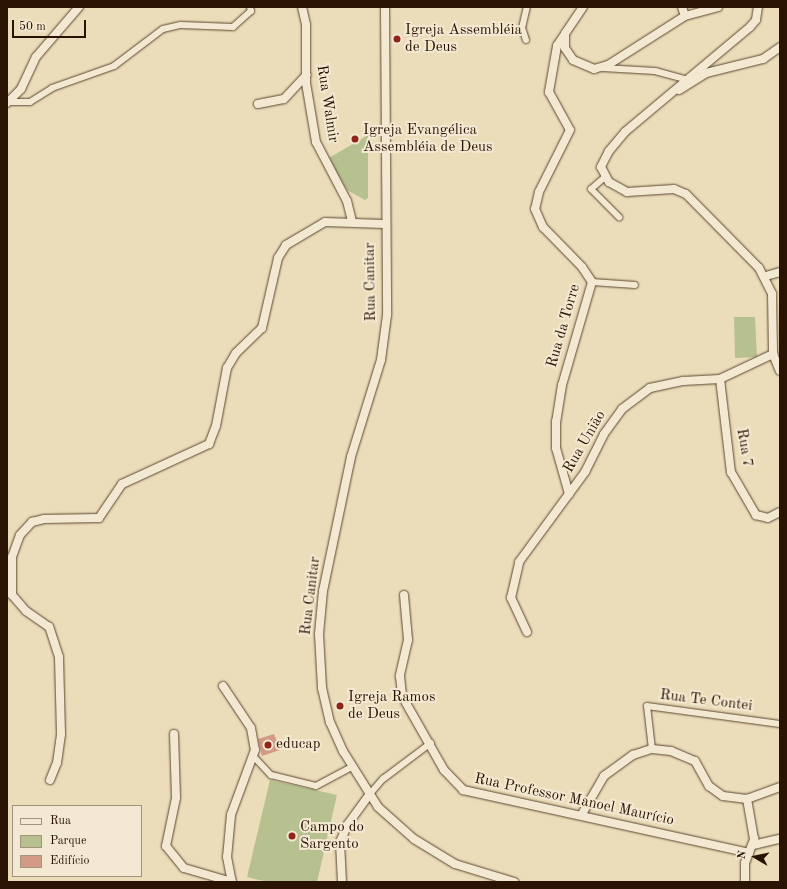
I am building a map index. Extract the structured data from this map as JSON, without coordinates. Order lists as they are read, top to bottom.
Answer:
{
  "streets": {
    "street": [
      "Rua Walmir",
      "Rua Canitar",
      "Rua da Torre",
      "Rua União",
      "Rua 7",
      "Rua Te Contei",
      "Rua Professor Manoel Maurício"
    ]
  },
  "crossings": [
    ["Rua da Torre", "Rua União"],
    ["Rua União", "Rua 7"]
  ],
  "places": [
    "Igreja Assembléia de Deus",
    "Igreja Evangélica Assembléia de Deus",
    "Igreja Ramos de Deus",
    "educap",
    "Campo do Sargento"
  ],
  "legend": ["Rua", "Parque", "Edifício"],
  "scale_bar": "50 m",
  "north": "left"
}
